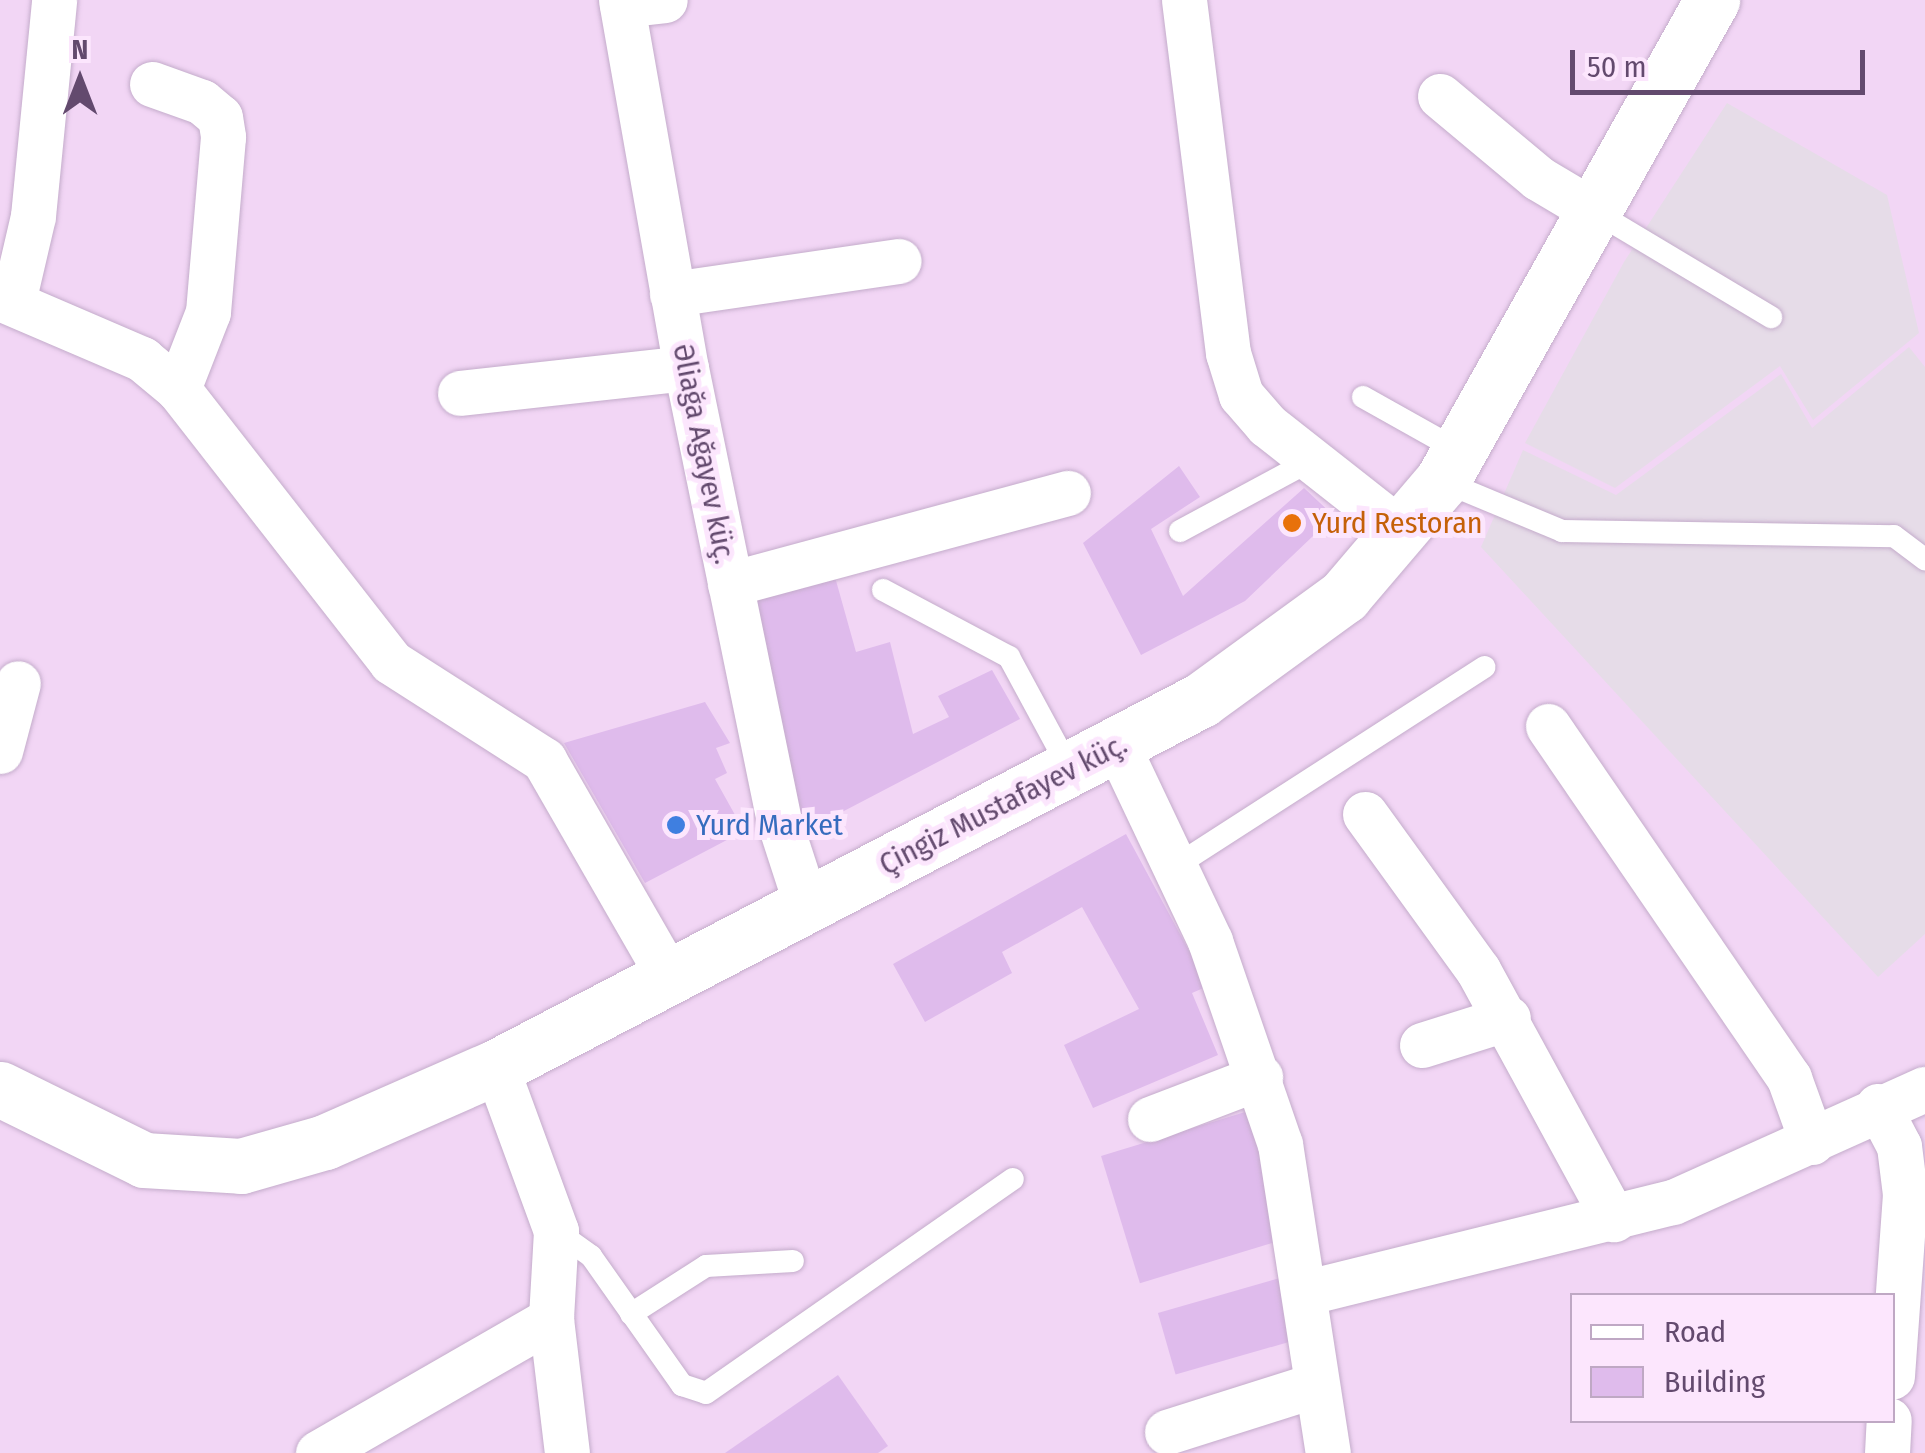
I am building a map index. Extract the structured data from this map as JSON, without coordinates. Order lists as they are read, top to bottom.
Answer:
{
  "streets": {
    "street": ["Əliağa Ağayev küç.", "Çingiz Mustafayev küç."]
  },
  "crossings": [
    ["Əliağa Ağayev küç.", "Çingiz Mustafayev küç."]
  ],
  "places": ["Yurd Restoran", "Yurd Market"],
  "legend": ["Road", "Building"],
  "scale_bar": "50 m",
  "north": "top"
}
